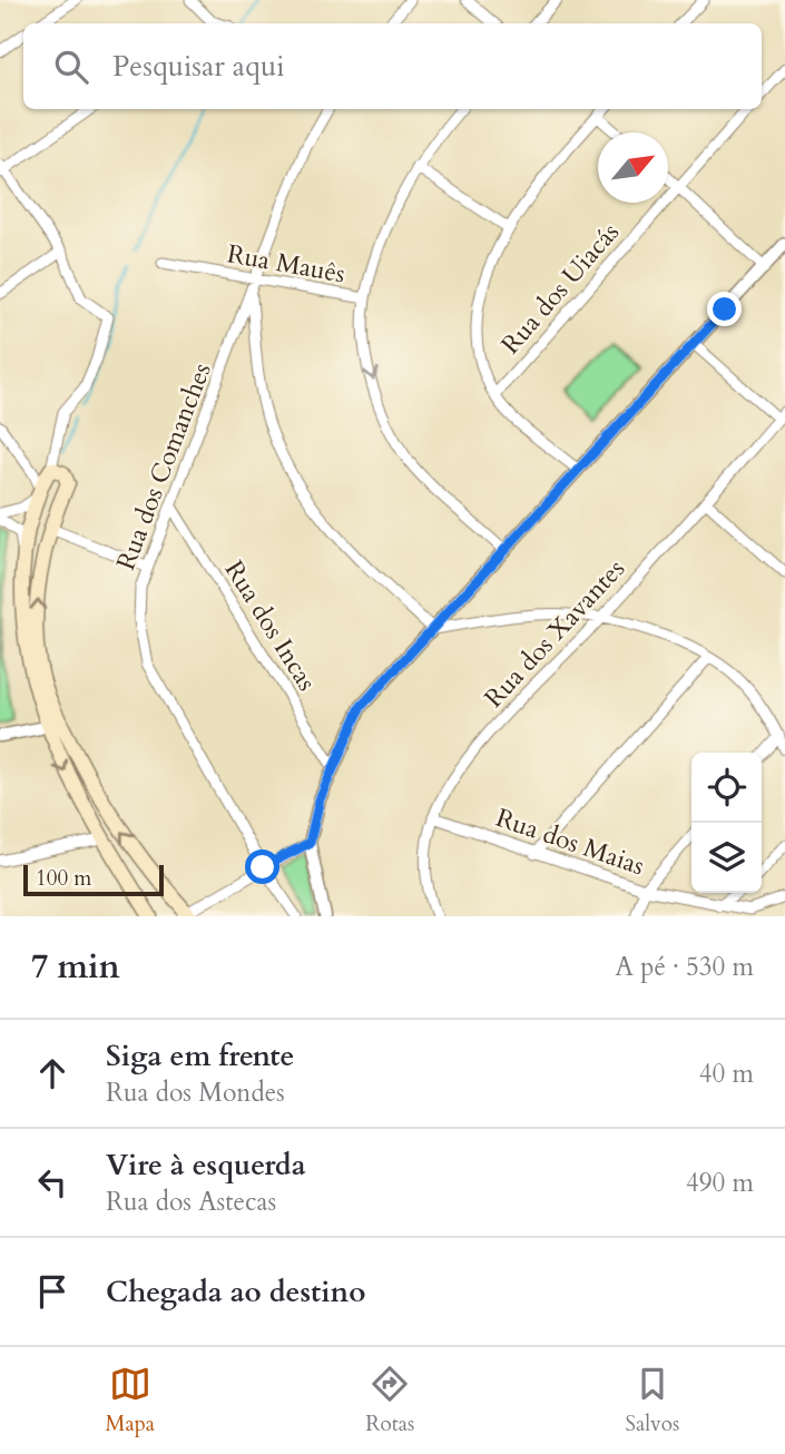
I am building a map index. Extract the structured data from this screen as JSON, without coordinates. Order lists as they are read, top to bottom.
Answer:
{
  "streets": {
    "street": [
      "Rua Mauês",
      "Rua dos Uiacás",
      "Rua dos Comanches",
      "Rua dos Incas",
      "Rua dos Xavantes",
      "Rua dos Maias"
    ]
  },
  "crossings": [
    ["Rua Mauês", "Rua dos Comanches"],
    ["Rua dos Comanches", "Rua dos Incas"],
    ["Rua dos Xavantes", "Rua dos Maias"]
  ],
  "scale_bar": "100 m",
  "north": "top right",
  "page": {
    "search": "Pesquisar aqui",
    "scale": "100 m",
    "heading": ["7 min", "A pé · 530 m"],
    "list": [
      ["Siga em frente", "Rua dos Mondes", "40 m"],
      ["Vire à esquerda", "Rua dos Astecas", "490 m"],
      "Chegada ao destino"
    ],
    "nav": ["Mapa", "Rotas", "Salvos"]
  }
}
